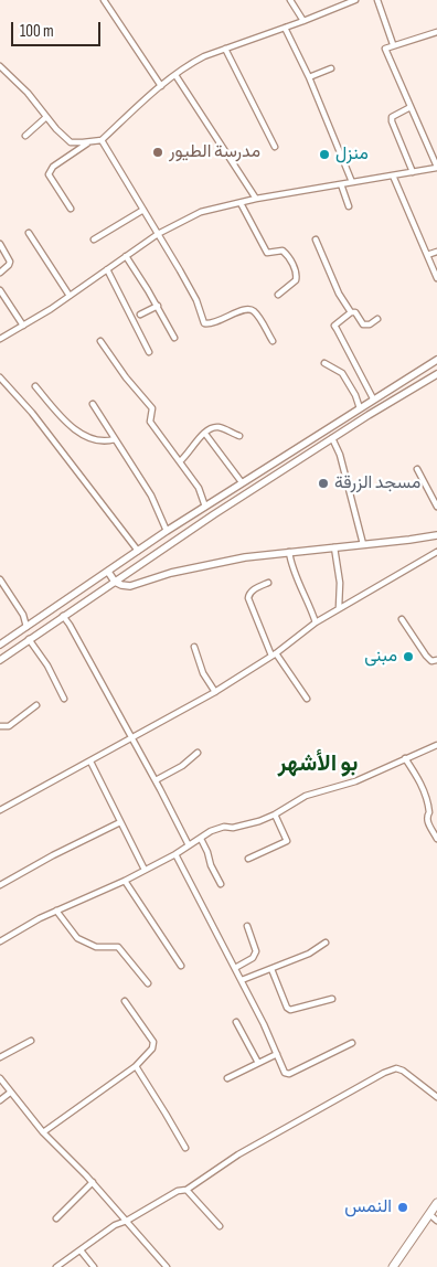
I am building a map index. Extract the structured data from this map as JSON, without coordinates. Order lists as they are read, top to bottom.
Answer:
{
  "districts": ["بو الأشهر"],
  "places": [
    "مدرسة الطيور",
    "منزل",
    "مسجد الزرقة",
    "مبنى",
    "النمس"
  ],
  "scale_bar": "100 m"
}
